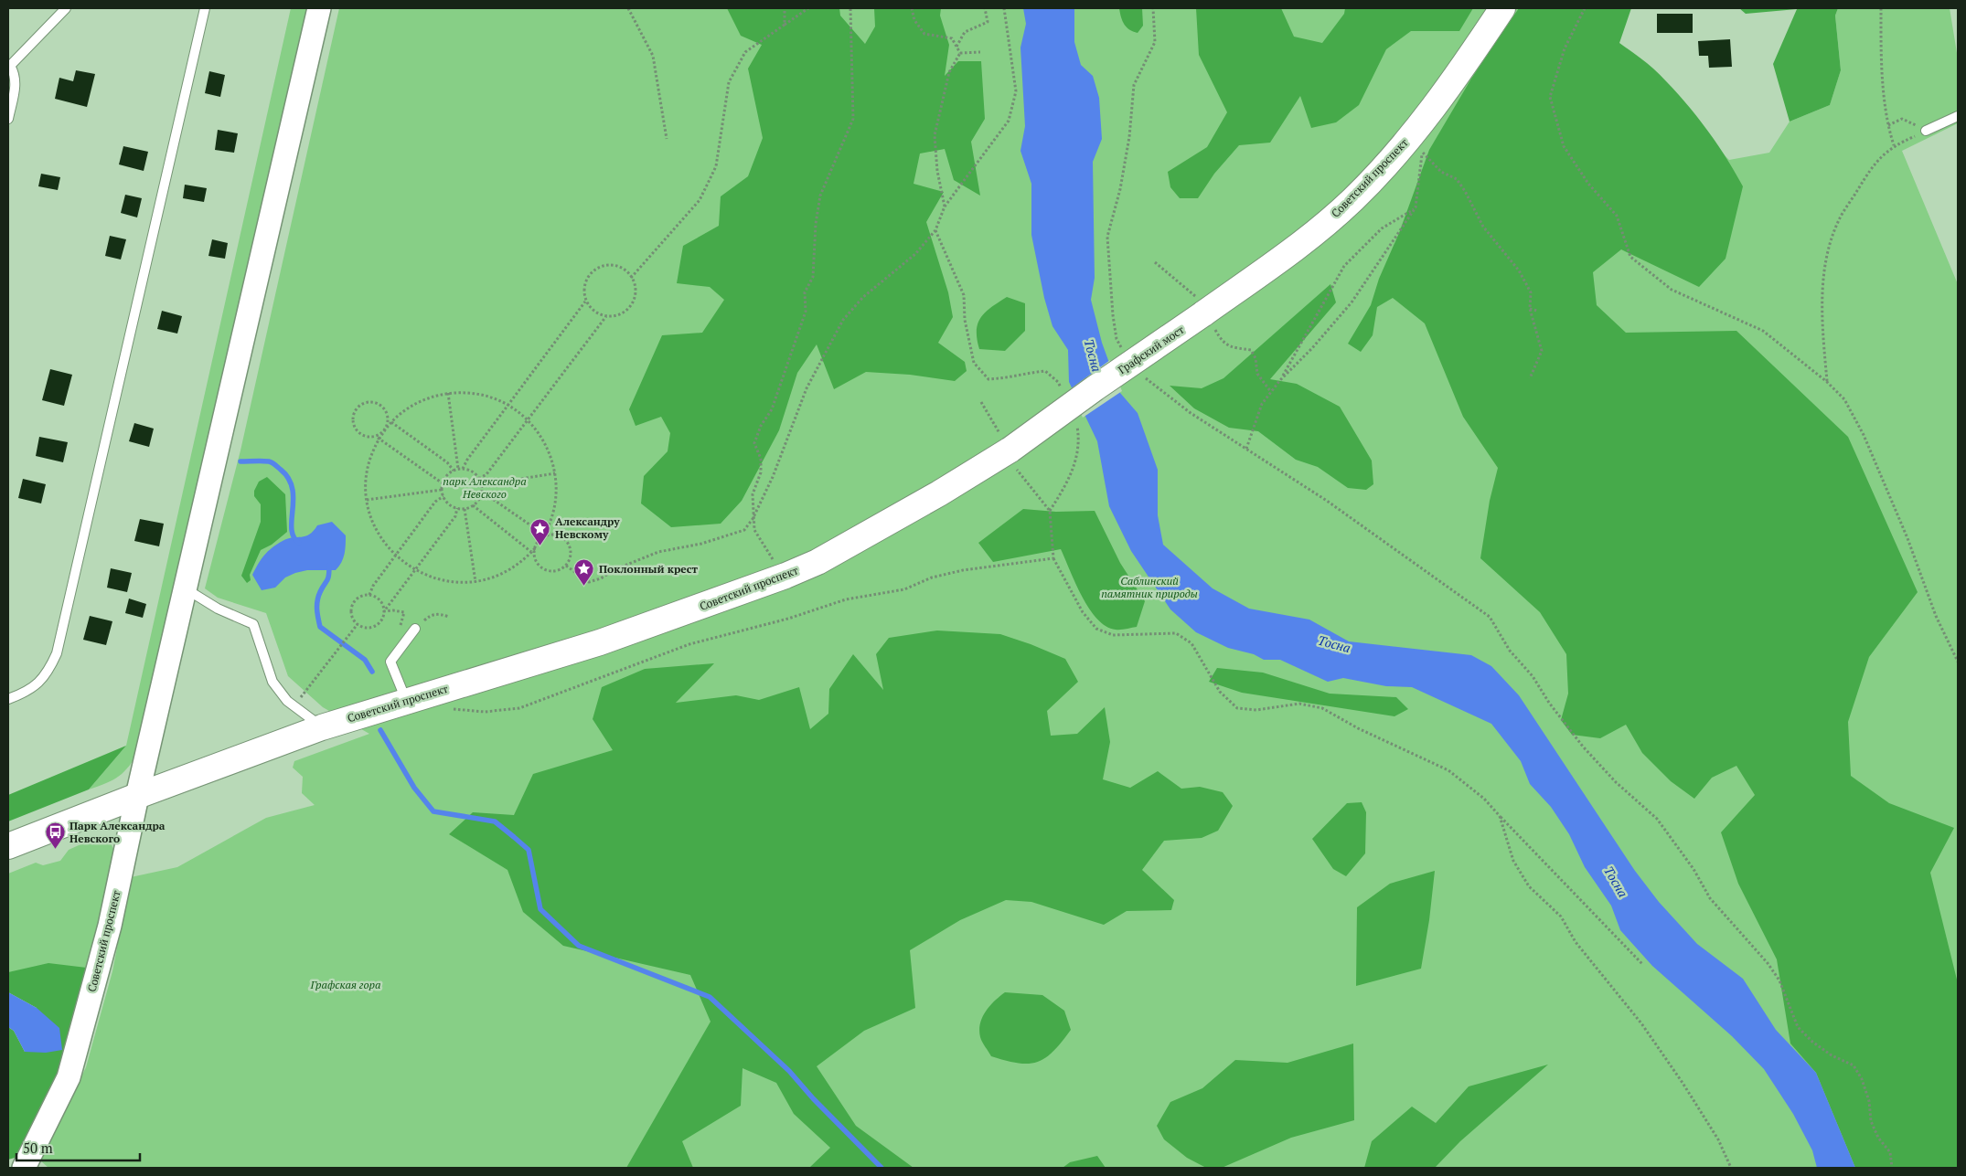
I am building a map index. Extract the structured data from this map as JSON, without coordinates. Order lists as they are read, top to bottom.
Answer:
{
  "streets": {
    "main road": ["Советский проспект", "Графский мост"]
  },
  "crossings": [
    ["Советский проспект", "Графский мост"]
  ],
  "water": ["Тосна"],
  "parks": ["парк Александра Невского", "Саблинский памятник природы", "Графская гора"],
  "places": {
    "place": ["Александру Невскому", "Поклонный крест"],
    "bus stop": ["Парк Александра Невского"]
  },
  "scale_bar": "50 m"
}
